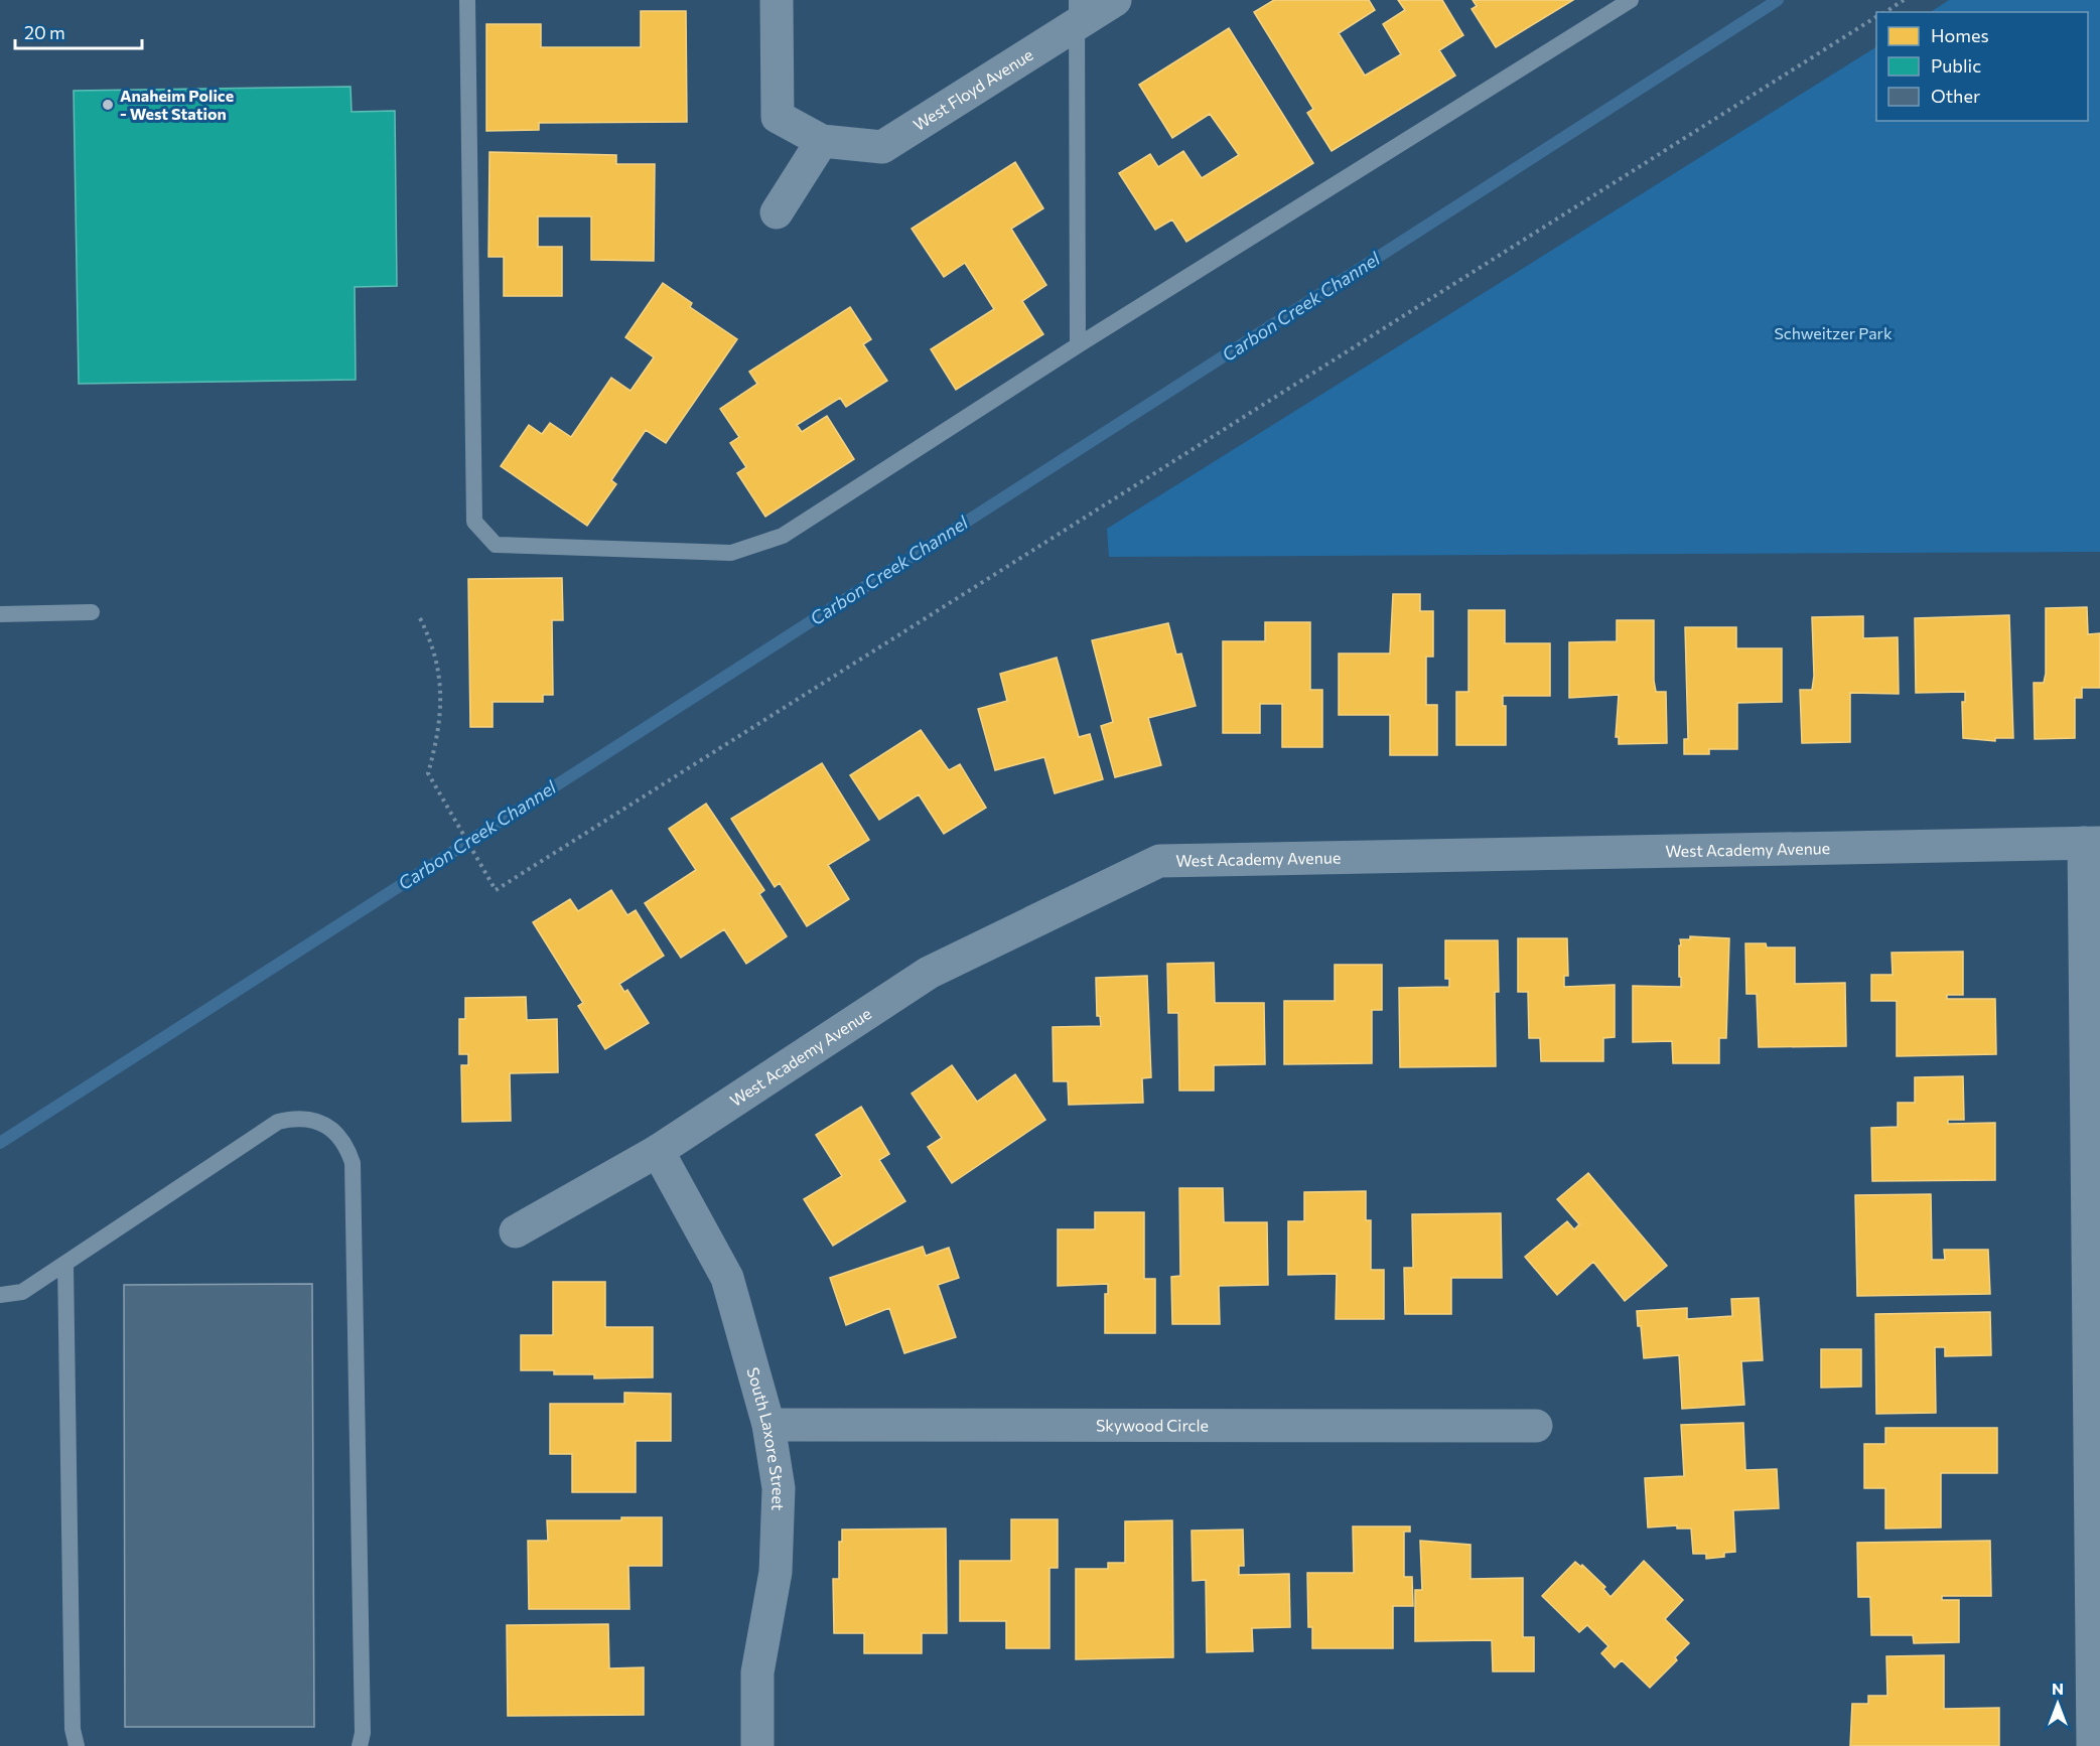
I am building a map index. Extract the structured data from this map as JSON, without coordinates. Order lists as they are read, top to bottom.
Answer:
{
  "streets": {
    "street": [
      "West Floyd Avenue",
      "West Academy Avenue",
      "Skywood Circle",
      "South Laxore Street"
    ]
  },
  "crossings": [
    ["West Academy Avenue", "South Laxore Street"],
    ["Skywood Circle", "South Laxore Street"]
  ],
  "water": ["Carbon Creek Channel"],
  "parks": ["Schweitzer Park"],
  "places": ["Anaheim Police - West Station"],
  "legend": ["Homes", "Public", "Other"],
  "scale_bar": "20 m",
  "north": "top"
}
